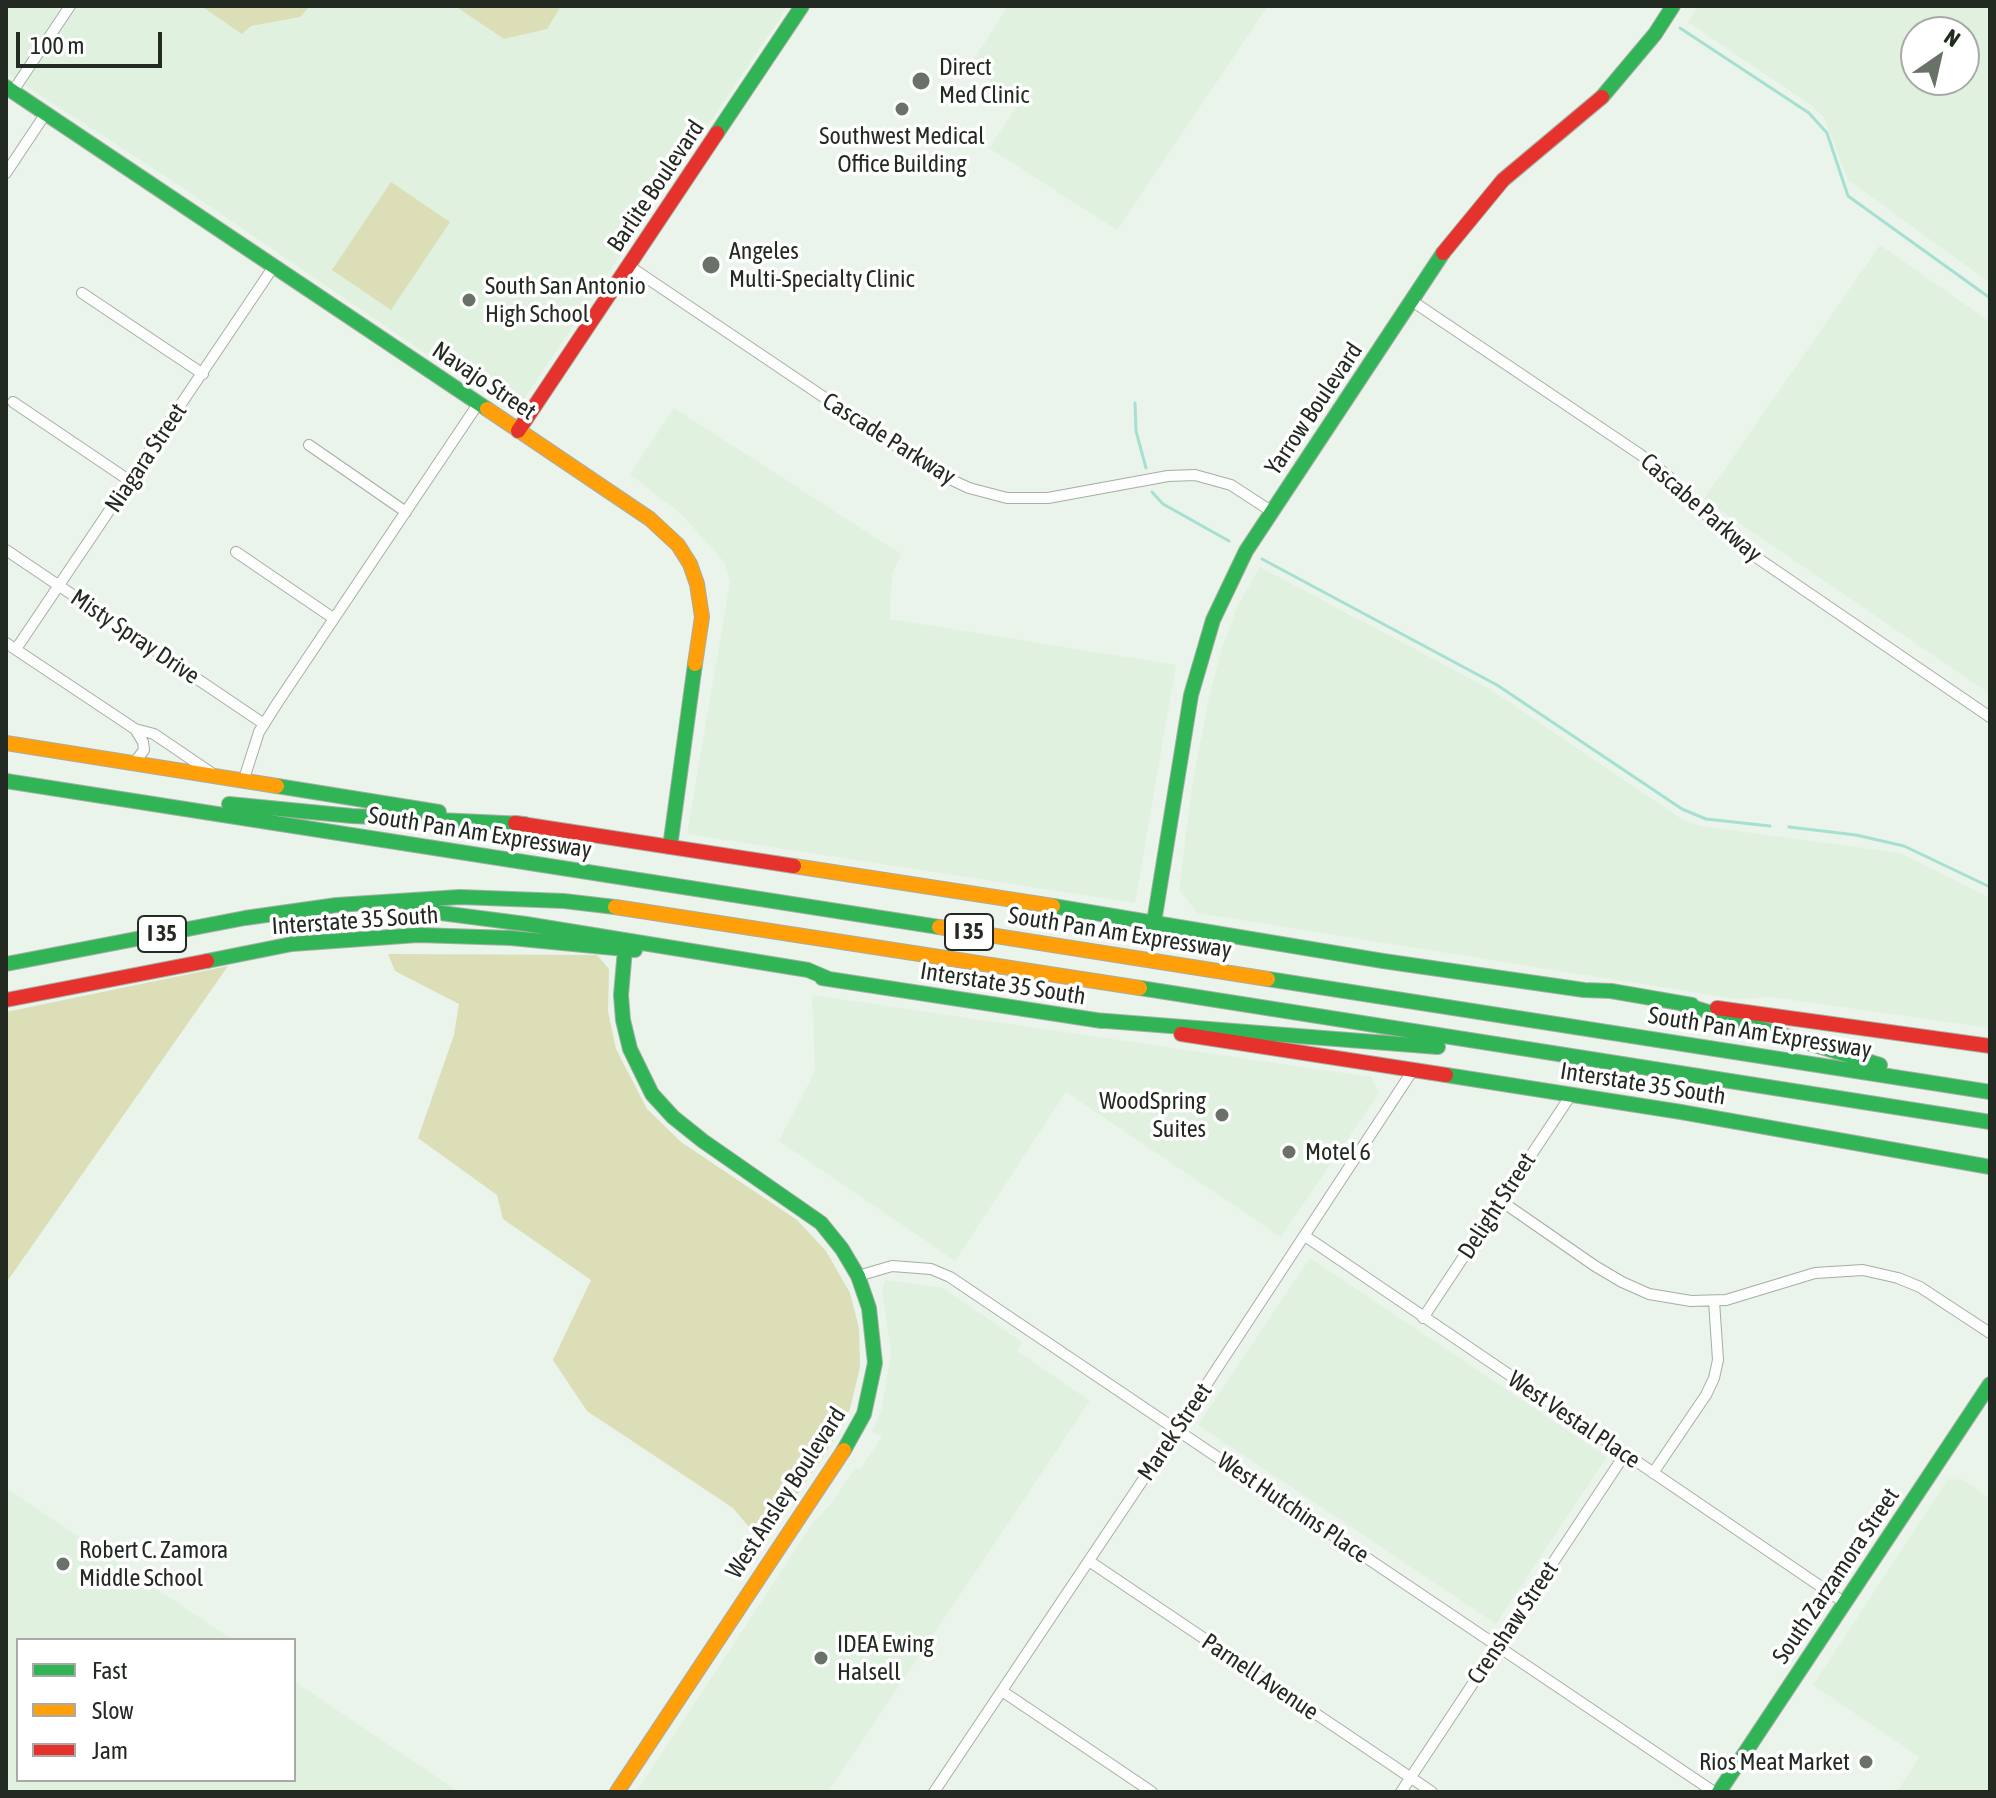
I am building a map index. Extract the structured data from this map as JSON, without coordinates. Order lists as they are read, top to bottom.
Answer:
{
  "streets": {
    "main road": [
      "Barlite Boulevard",
      "Navajo Street",
      "Yarrow Boulevard",
      "South Pan Am Expressway",
      "Interstate 35 South",
      "I 35",
      "West Ansley Boulevard",
      "South Zarzamora Street"
    ],
    "street": [
      "Cascade Parkway",
      "Niagara Street",
      "Cascabe Parkway",
      "Misty Spray Drive",
      "Delight Street",
      "West Vestal Place",
      "Marek Street",
      "West Hutchins Place",
      "Crenshaw Street",
      "Parnell Avenue"
    ]
  },
  "crossings": [
    ["Barlite Boulevard", "Navajo Street"],
    ["Barlite Boulevard", "Cascade Parkway"],
    ["Navajo Street", "Niagara Street"],
    ["Yarrow Boulevard", "Cascade Parkway"],
    ["Yarrow Boulevard", "Cascabe Parkway"],
    ["Niagara Street", "Misty Spray Drive"],
    ["Interstate 35 South", "Delight Street"],
    ["Interstate 35 South", "Marek Street"],
    ["Interstate 35 South", "West Ansley Boulevard"],
    ["Delight Street", "West Vestal Place"],
    ["West Vestal Place", "Marek Street"],
    ["West Vestal Place", "South Zarzamora Street"],
    ["West Vestal Place", "Crenshaw Street"],
    ["Marek Street", "West Hutchins Place"],
    ["Marek Street", "Parnell Avenue"],
    ["West Ansley Boulevard", "West Hutchins Place"],
    ["West Hutchins Place", "South Zarzamora Street"],
    ["West Hutchins Place", "Crenshaw Street"],
    ["Crenshaw Street", "Parnell Avenue"]
  ],
  "places": [
    "Direct Med Clinic",
    "Southwest Medical Office Building",
    "Angeles Multi-Specialty Clinic",
    "South San Antonio High School",
    "WoodSpring Suites",
    "Motel 6",
    "Robert C. Zamora Middle School",
    "IDEA Ewing Halsell",
    "Rios Meat Market"
  ],
  "legend": ["Fast", "Slow", "Jam"],
  "scale_bar": "100 m",
  "north": "top right"
}
